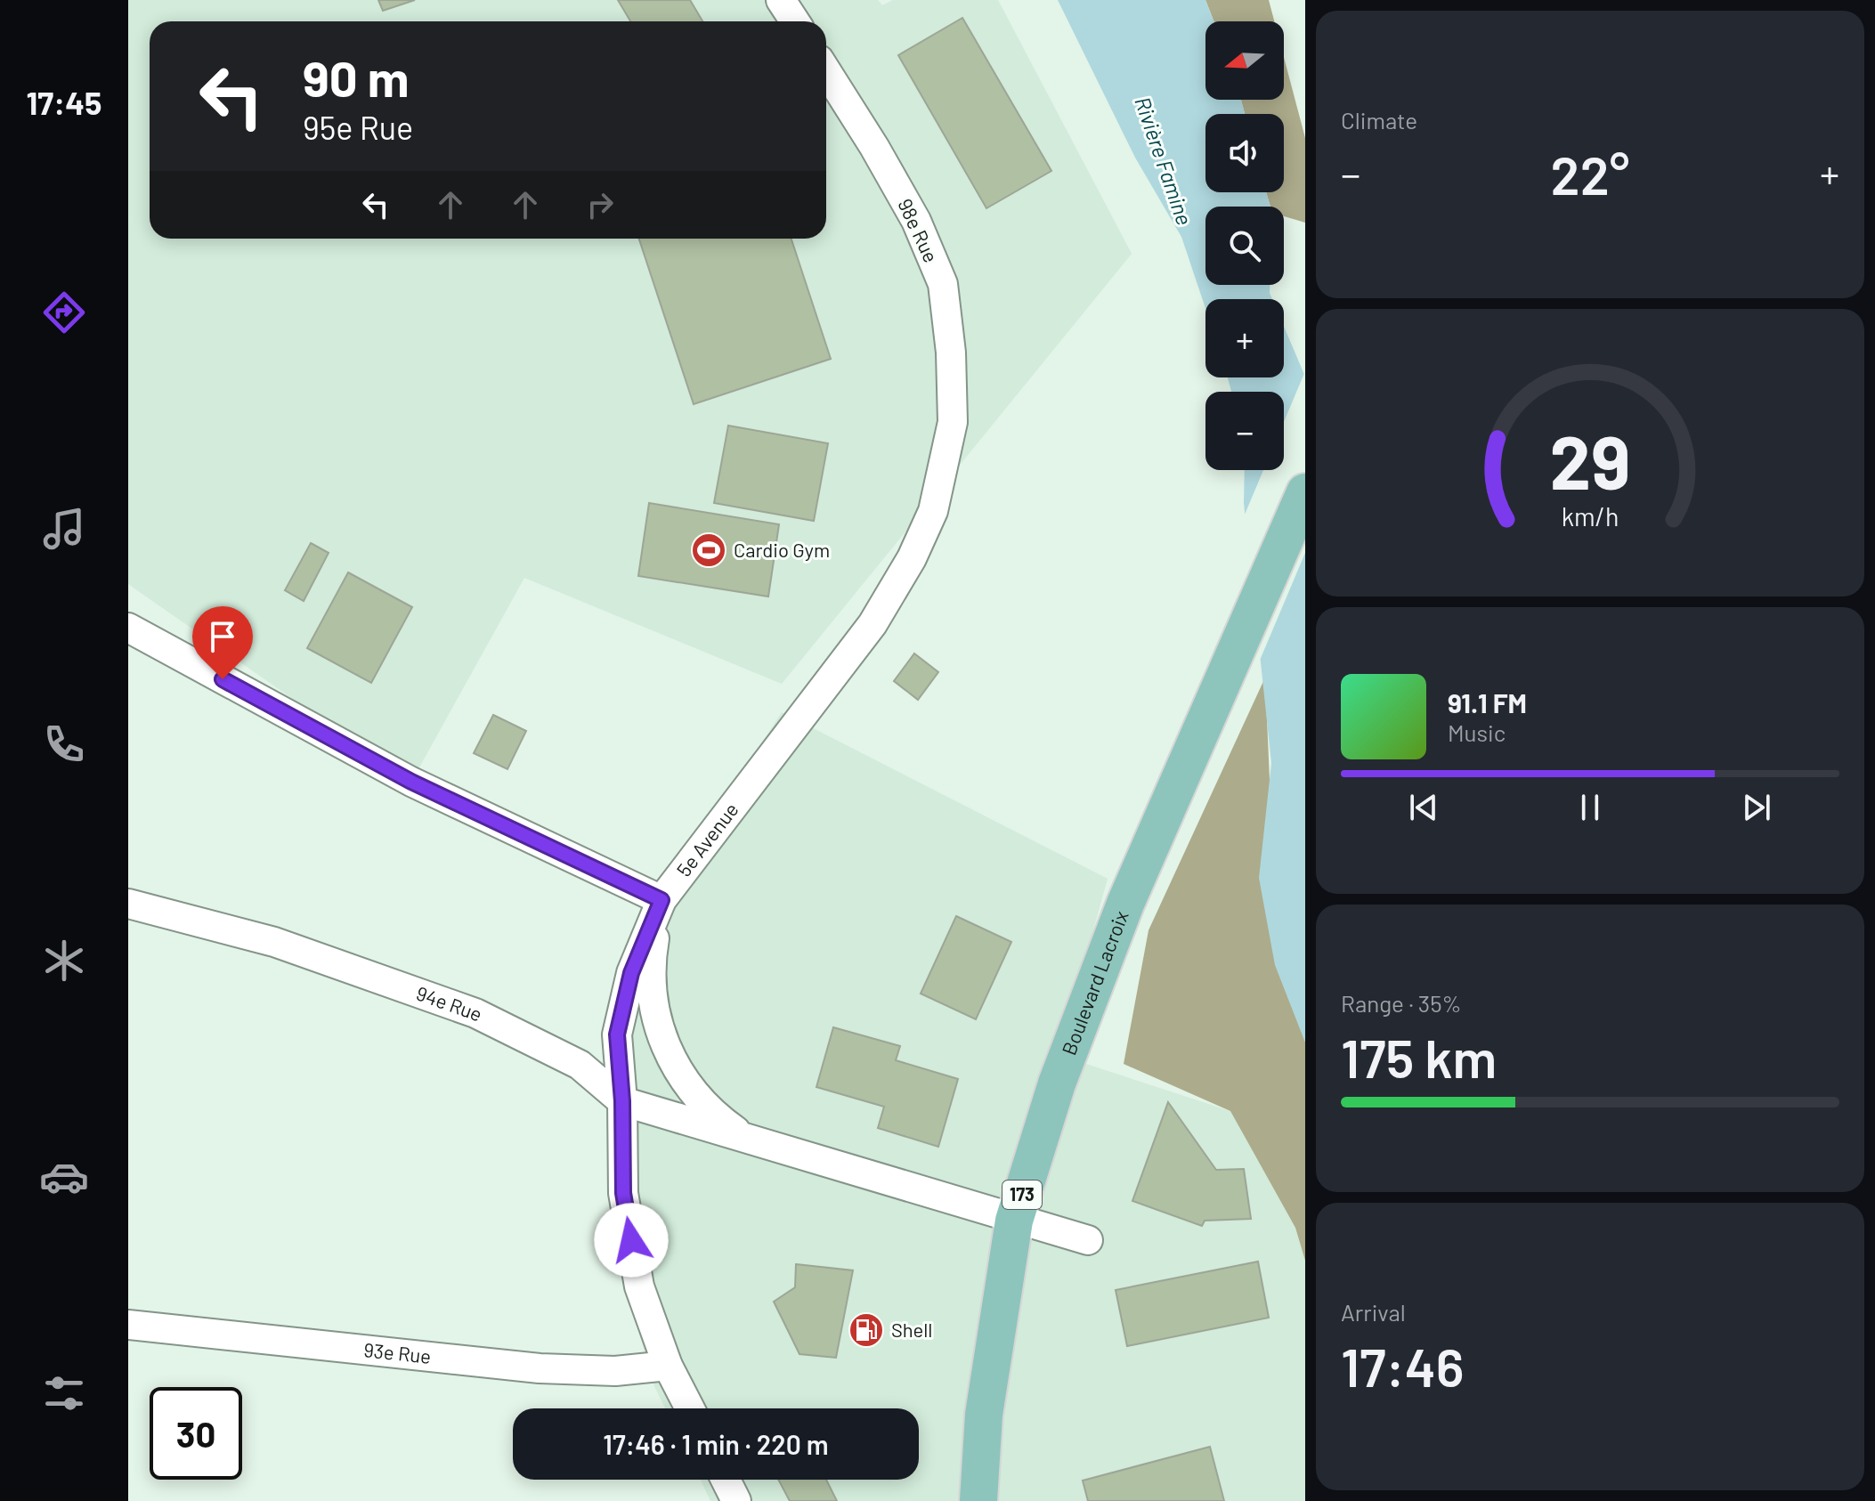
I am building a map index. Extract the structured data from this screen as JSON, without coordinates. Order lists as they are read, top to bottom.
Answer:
{
  "streets": {
    "main road": ["Boulevard Lacroix", "173"],
    "street": [
      "98e Rue",
      "5e Avenue",
      "94e Rue",
      "93e Rue"
    ]
  },
  "crossings": [
    ["98e Rue", "5e Avenue"],
    ["5e Avenue", "94e Rue"],
    ["5e Avenue", "93e Rue"],
    ["Boulevard Lacroix", "94e Rue"]
  ],
  "water": ["Rivière Famine"],
  "places": {
    "sports": ["Cardio Gym"],
    "fuel station": ["Shell"]
  },
  "north": "left",
  "page": {
    "tabs": "17:45",
    "tile": [
      "Climate",
      ["Range · 35%", "175 km"],
      ["Arrival", "17:46"]
    ],
    "map_buttons": ["+", "−"],
    "turn": ["90 m", "95e Rue"],
    "heat": ["−", "22°", "+"],
    "song": ["91.1 FM", "Music"],
    "limit": "30",
    "trip": "17:46 · 1 min · 220 m",
    "gauge": ["29", "km/h"]
  }
}
